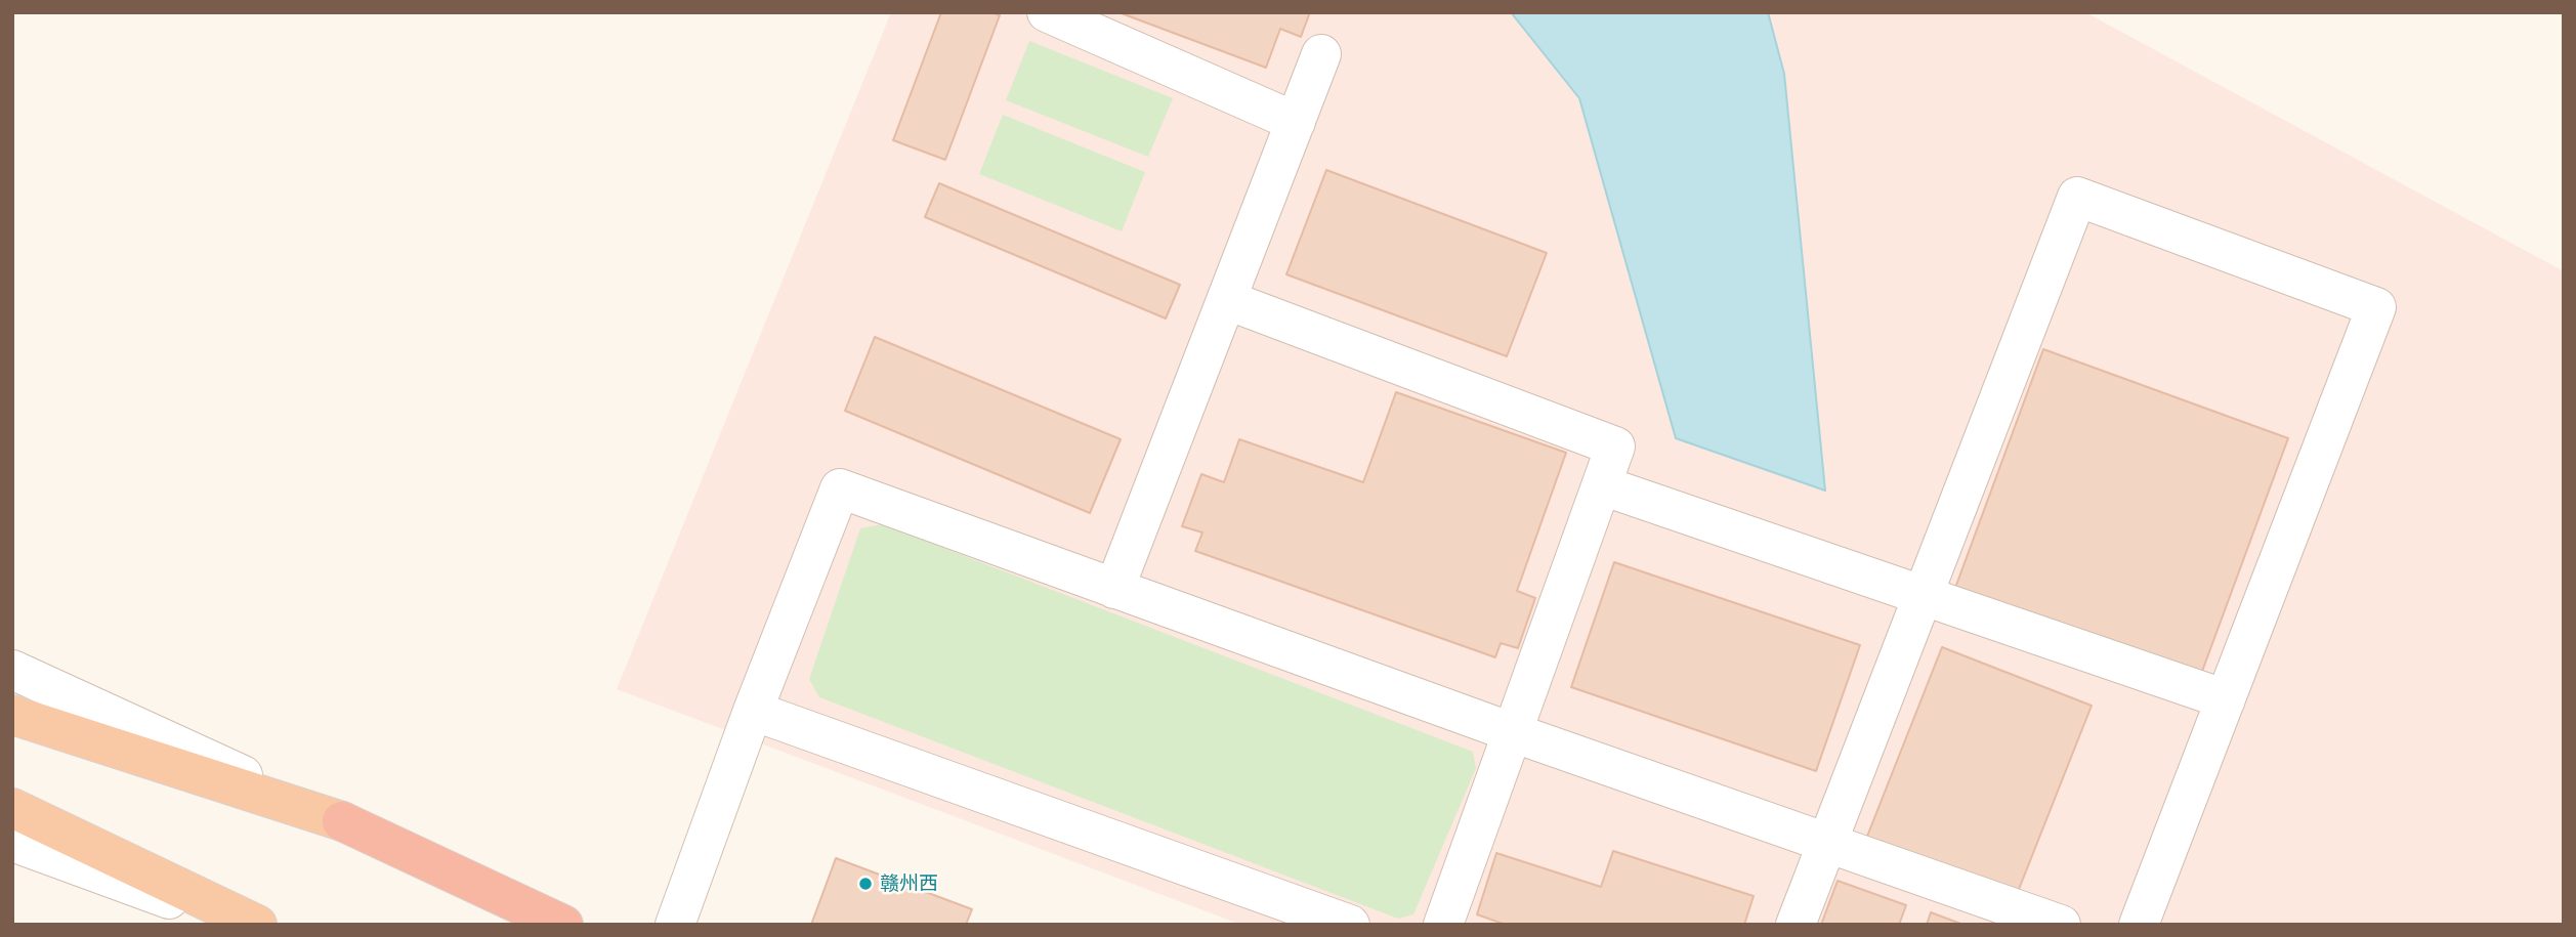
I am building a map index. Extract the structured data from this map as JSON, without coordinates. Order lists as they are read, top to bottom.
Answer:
{
  "places": ["赣州西"]
}
